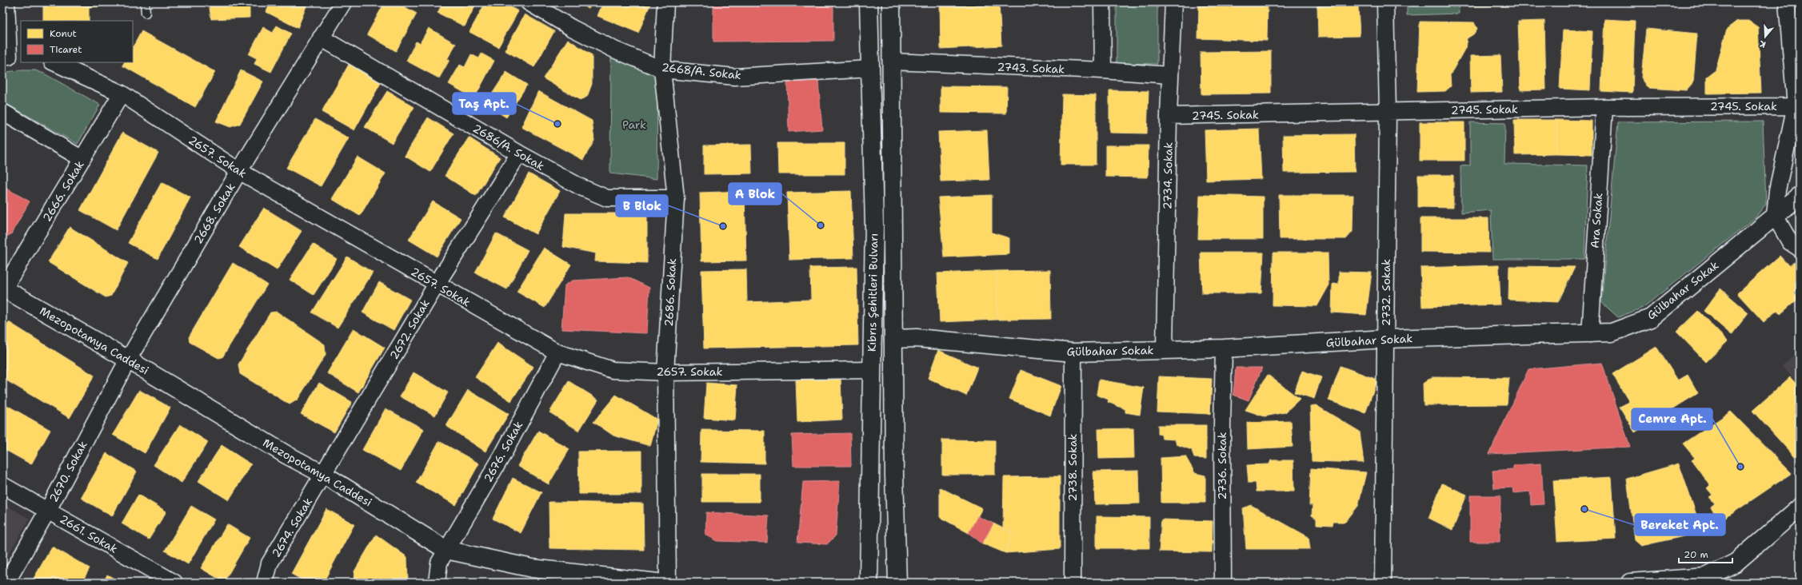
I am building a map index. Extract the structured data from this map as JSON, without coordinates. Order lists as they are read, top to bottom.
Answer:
{
  "streets": {
    "street": [
      "2743. Sokak",
      "2668/A. Sokak",
      "2745. Sokak",
      "2686/A. Sokak",
      "2657. Sokak",
      "2734. Sokak",
      "2666. Sokak",
      "2668. Sokak",
      "Ara Sokak",
      "Gülbahar Sokak",
      "2686. Sokak",
      "Kıbrıs Şehitleri Bulvarı",
      "2732. Sokak",
      "2672. Sokak",
      "Mezopotamya Caddesi",
      "2676. Sokak",
      "2736. Sokak",
      "2738. Sokak",
      "2670. Sokak",
      "2674. Sokak",
      "2661. Sokak"
    ]
  },
  "crossings": [
    ["2743. Sokak", "2734. Sokak"],
    ["2743. Sokak", "Kıbrıs Şehitleri Bulvarı"],
    ["2668/A. Sokak", "2686. Sokak"],
    ["2668/A. Sokak", "Kıbrıs Şehitleri Bulvarı"],
    ["2745. Sokak", "2734. Sokak"],
    ["2745. Sokak", "Ara Sokak"],
    ["2745. Sokak", "2732. Sokak"],
    ["2686/A. Sokak", "2668. Sokak"],
    ["2686/A. Sokak", "2686. Sokak"],
    ["2686/A. Sokak", "2672. Sokak"],
    ["2657. Sokak", "2666. Sokak"],
    ["2657. Sokak", "2668. Sokak"],
    ["2657. Sokak", "2686. Sokak"],
    ["2657. Sokak", "Kıbrıs Şehitleri Bulvarı"],
    ["2657. Sokak", "2672. Sokak"],
    ["2657. Sokak", "2676. Sokak"],
    ["2734. Sokak", "Gülbahar Sokak"],
    ["2666. Sokak", "Mezopotamya Caddesi"],
    ["2668. Sokak", "Mezopotamya Caddesi"],
    ["2668. Sokak", "2670. Sokak"],
    ["Ara Sokak", "Gülbahar Sokak"],
    ["Gülbahar Sokak", "Kıbrıs Şehitleri Bulvarı"],
    ["Gülbahar Sokak", "2732. Sokak"],
    ["Gülbahar Sokak", "2736. Sokak"],
    ["Gülbahar Sokak", "2738. Sokak"],
    ["2672. Sokak", "Mezopotamya Caddesi"],
    ["2672. Sokak", "2674. Sokak"],
    ["Mezopotamya Caddesi", "2676. Sokak"],
    ["Mezopotamya Caddesi", "2670. Sokak"],
    ["Mezopotamya Caddesi", "2674. Sokak"],
    ["2670. Sokak", "2661. Sokak"]
  ],
  "parks": ["Park"],
  "places": [
    "Taş Apt.",
    "A Blok",
    "B Blok",
    "Cemre Apt.",
    "Bereket Apt."
  ],
  "legend": ["Konut", "Ticaret"],
  "scale_bar": "20 m",
  "north": "bottom"
}
